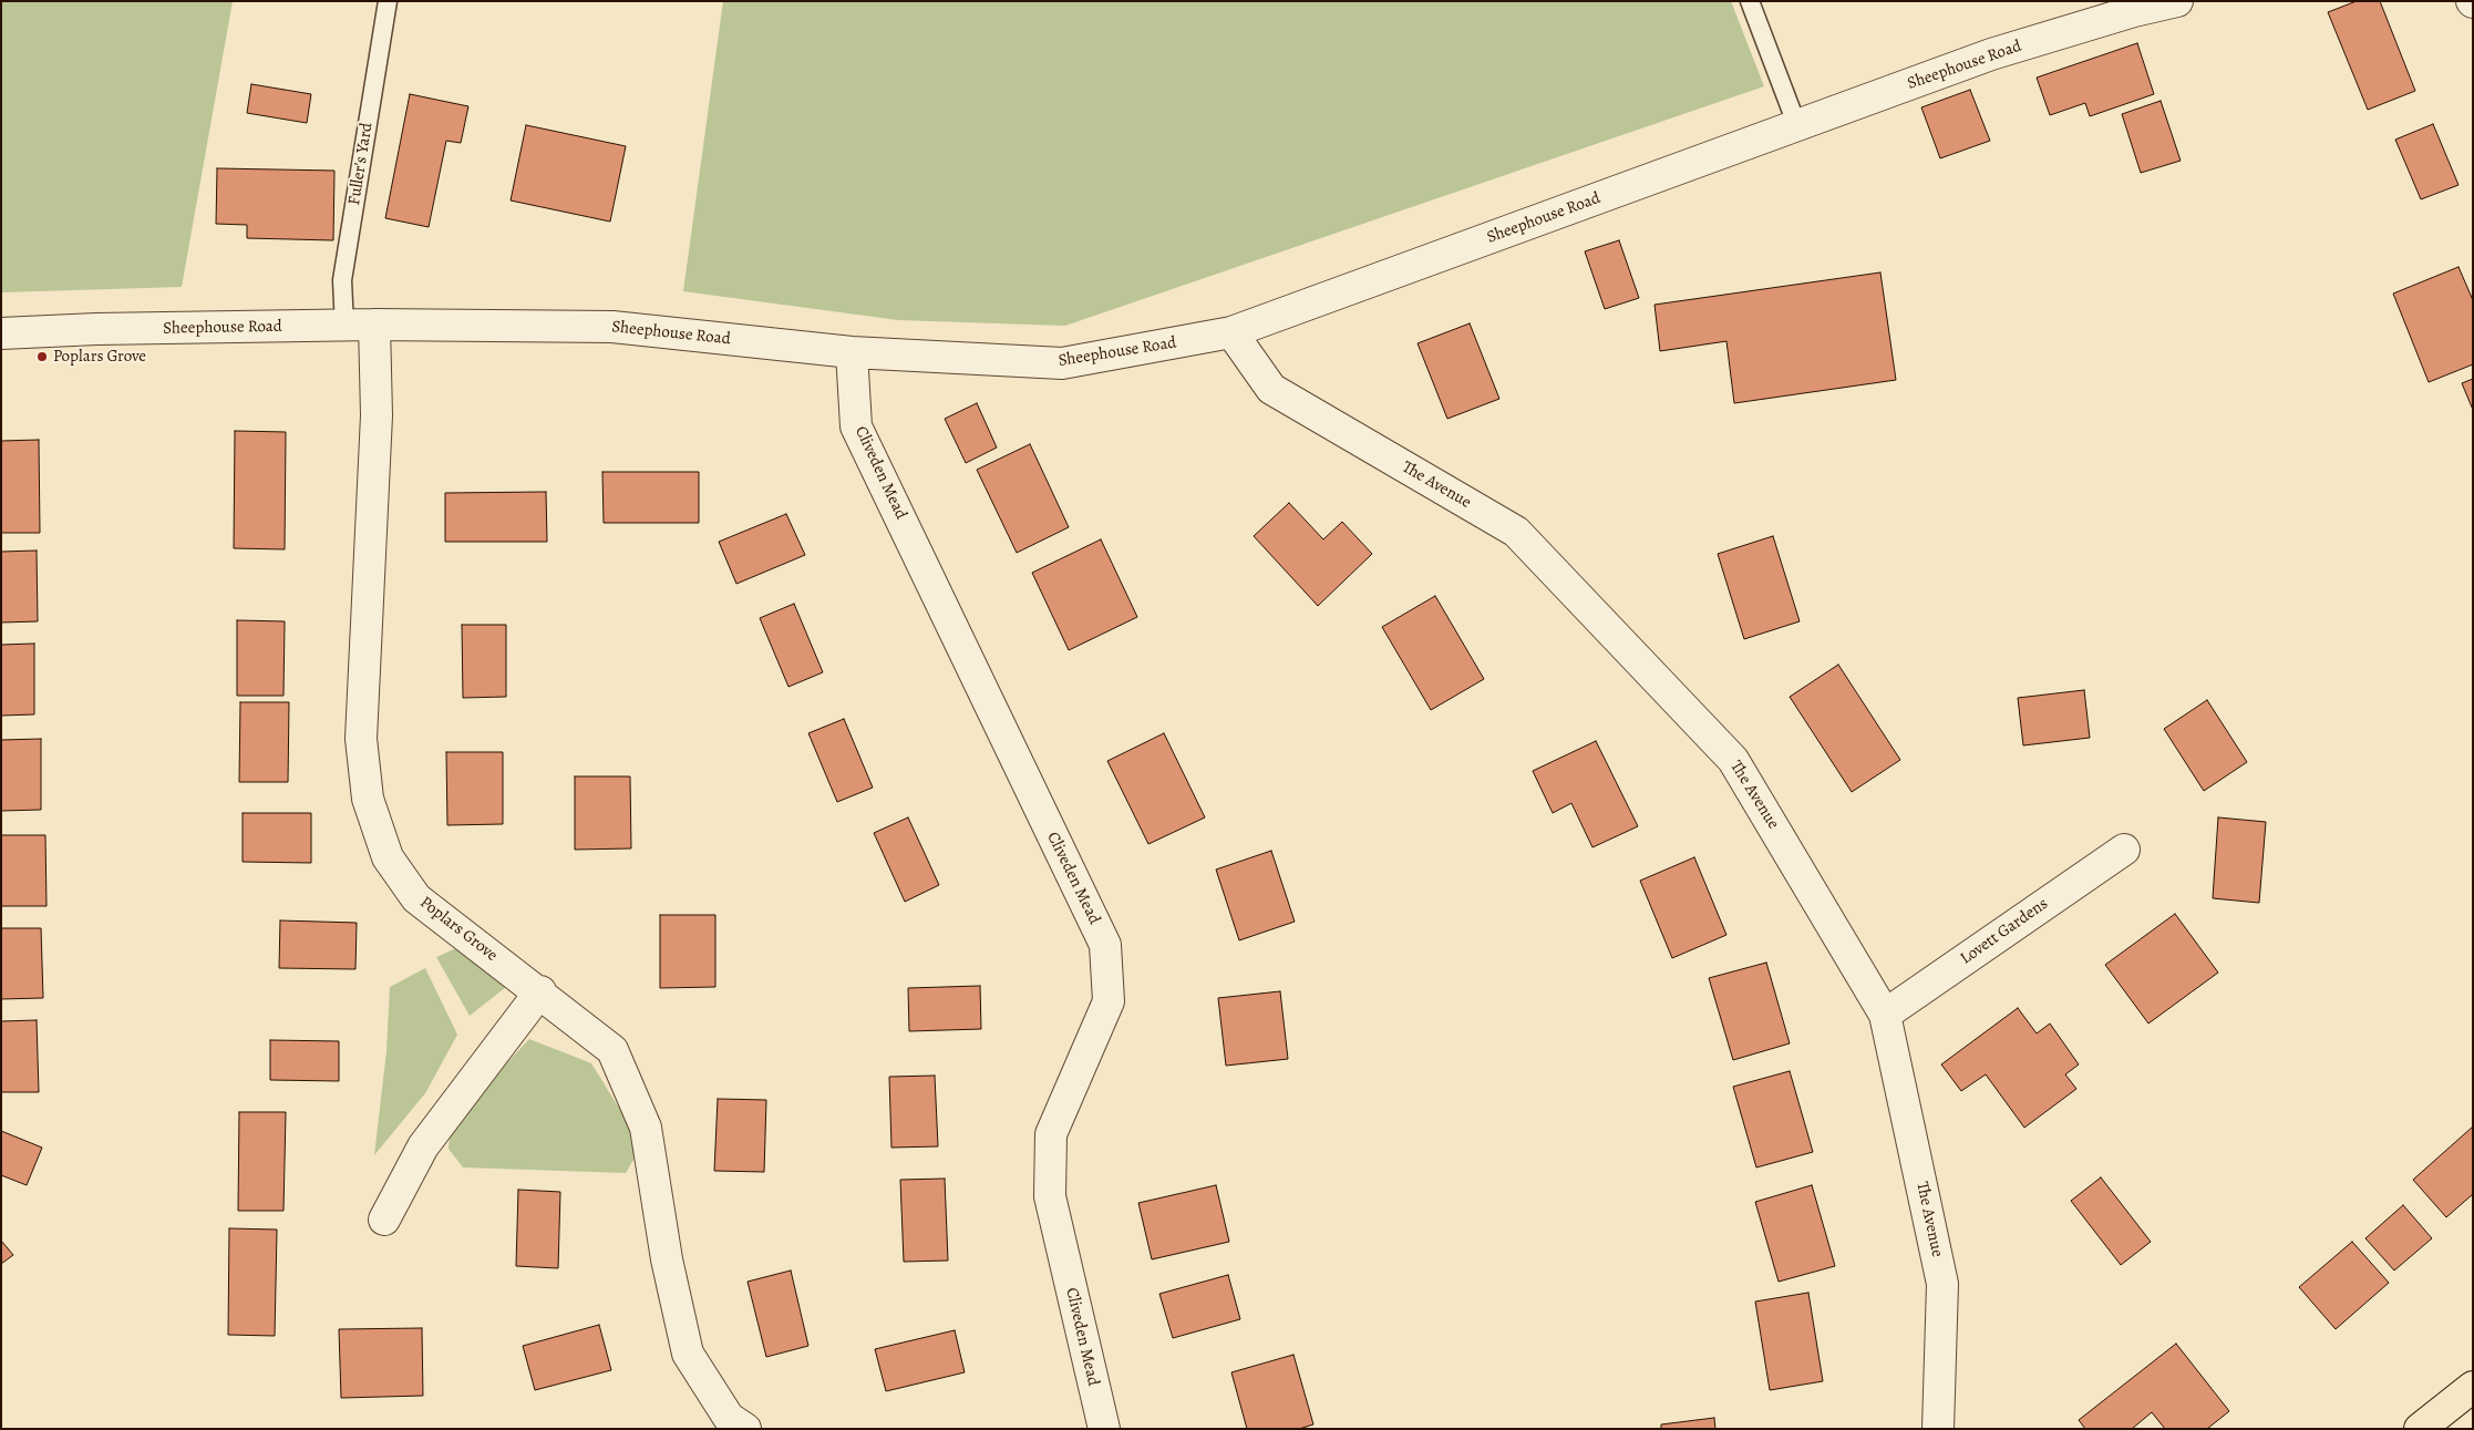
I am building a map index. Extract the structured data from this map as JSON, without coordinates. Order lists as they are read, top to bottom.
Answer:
{
  "streets": {
    "street": [
      "Sheephouse Road",
      "Cliveden Mead",
      "The Avenue",
      "Poplars Grove",
      "Lovett Gardens"
    ],
    "lane": ["Fuller's Yard"]
  },
  "crossings": [
    ["Sheephouse Road", "Fuller's Yard"],
    ["Sheephouse Road", "Cliveden Mead"],
    ["Sheephouse Road", "The Avenue"],
    ["Sheephouse Road", "Poplars Grove"],
    ["The Avenue", "Lovett Gardens"]
  ],
  "places": ["Poplars Grove"]
}
